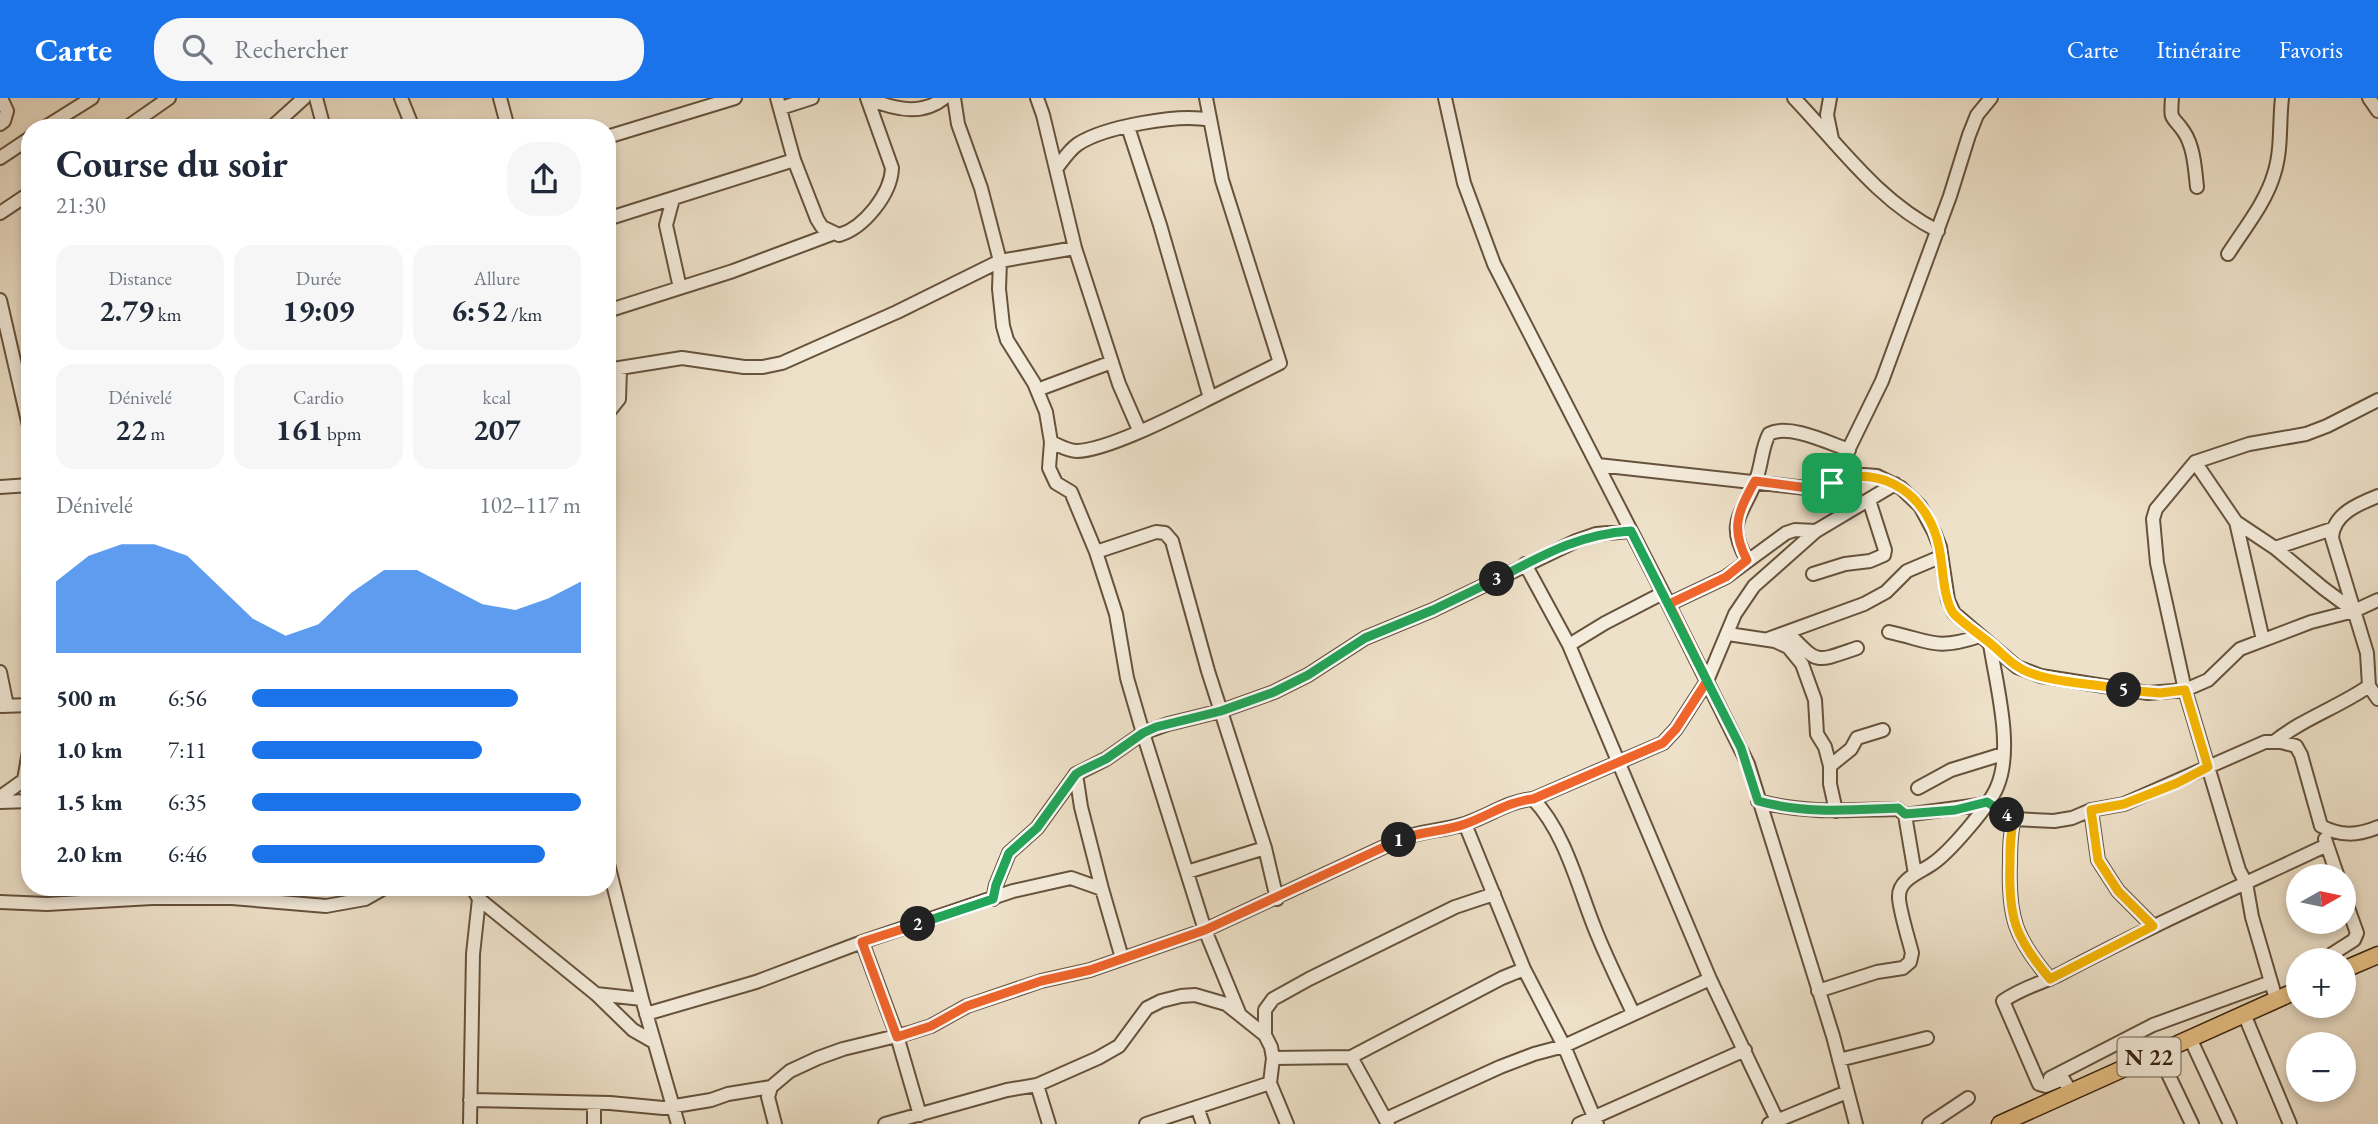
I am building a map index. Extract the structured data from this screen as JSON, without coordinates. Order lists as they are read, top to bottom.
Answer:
{
  "streets": {
    "main road": ["N 22"]
  },
  "north": "right",
  "page": {
    "header": "Carte",
    "search": "Rechercher",
    "nav": ["Carte", "Itinéraire", "Favoris"],
    "heading": ["Course du soir", "21:30"],
    "stats": [
      ["Distance", "2.79 km"],
      ["Durée", "19:09"],
      ["Allure", "6:52 /km"],
      ["Dénivelé", "22 m"],
      ["Cardio", "161 bpm"],
      ["kcal", "207"]
    ],
    "chart": ["Dénivelé", "102–117 m"],
    "pins": [
      "3",
      "5",
      "4",
      "1",
      "2"
    ],
    "list": [
      {
        "name": "500 m",
        "note": "6:56"
      },
      {
        "name": "1.0 km",
        "note": "7:11"
      },
      {
        "name": "1.5 km",
        "note": "6:35"
      },
      {
        "name": "2.0 km",
        "note": "6:46"
      }
    ],
    "map_buttons": ["+", "−"]
  }
}
